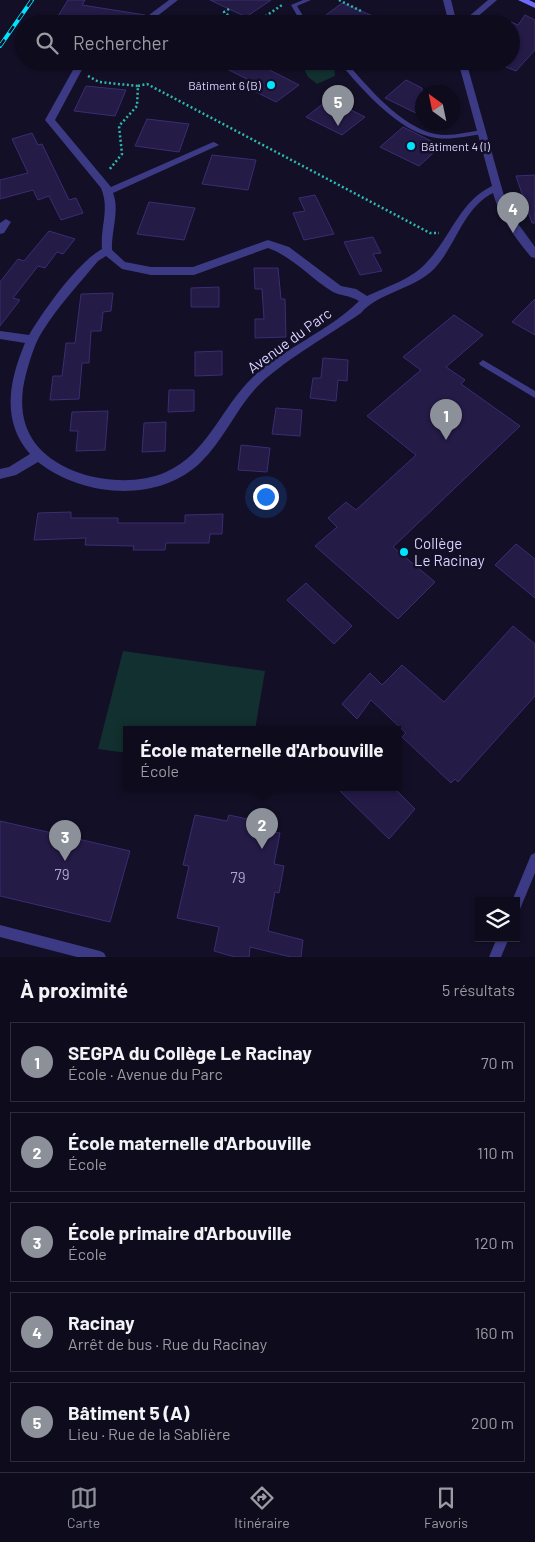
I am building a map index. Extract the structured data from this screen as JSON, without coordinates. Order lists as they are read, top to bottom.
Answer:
{
  "streets": {
    "street": ["Avenue du Parc"]
  },
  "places": ["Bâtiment 6 (B)", "Bâtiment 4 (I)", "Collège Le Racinay"],
  "house_numbers": ["79", "79"],
  "north": "top left",
  "page": {
    "search": "Rechercher",
    "pins": [
      "5",
      "4",
      "1",
      "2",
      "3"
    ],
    "popup": ["École maternelle d'Arbouville", "École"],
    "heading": ["À proximité", "5 résultats"],
    "list": [
      {
        "mark": "1",
        "name": "SEGPA du Collège Le Racinay",
        "note": "École · Avenue du Parc",
        "value": "70 m"
      },
      {
        "mark": "2",
        "name": "École maternelle d'Arbouville",
        "note": "École",
        "value": "110 m"
      },
      {
        "mark": "3",
        "name": "École primaire d'Arbouville",
        "note": "École",
        "value": "120 m"
      },
      {
        "mark": "4",
        "name": "Racinay",
        "note": "Arrêt de bus · Rue du Racinay",
        "value": "160 m"
      },
      {
        "mark": "5",
        "name": "Bâtiment 5 (A)",
        "note": "Lieu · Rue de la Sablière",
        "value": "200 m"
      }
    ],
    "nav": ["Carte", "Itinéraire", "Favoris"]
  }
}
